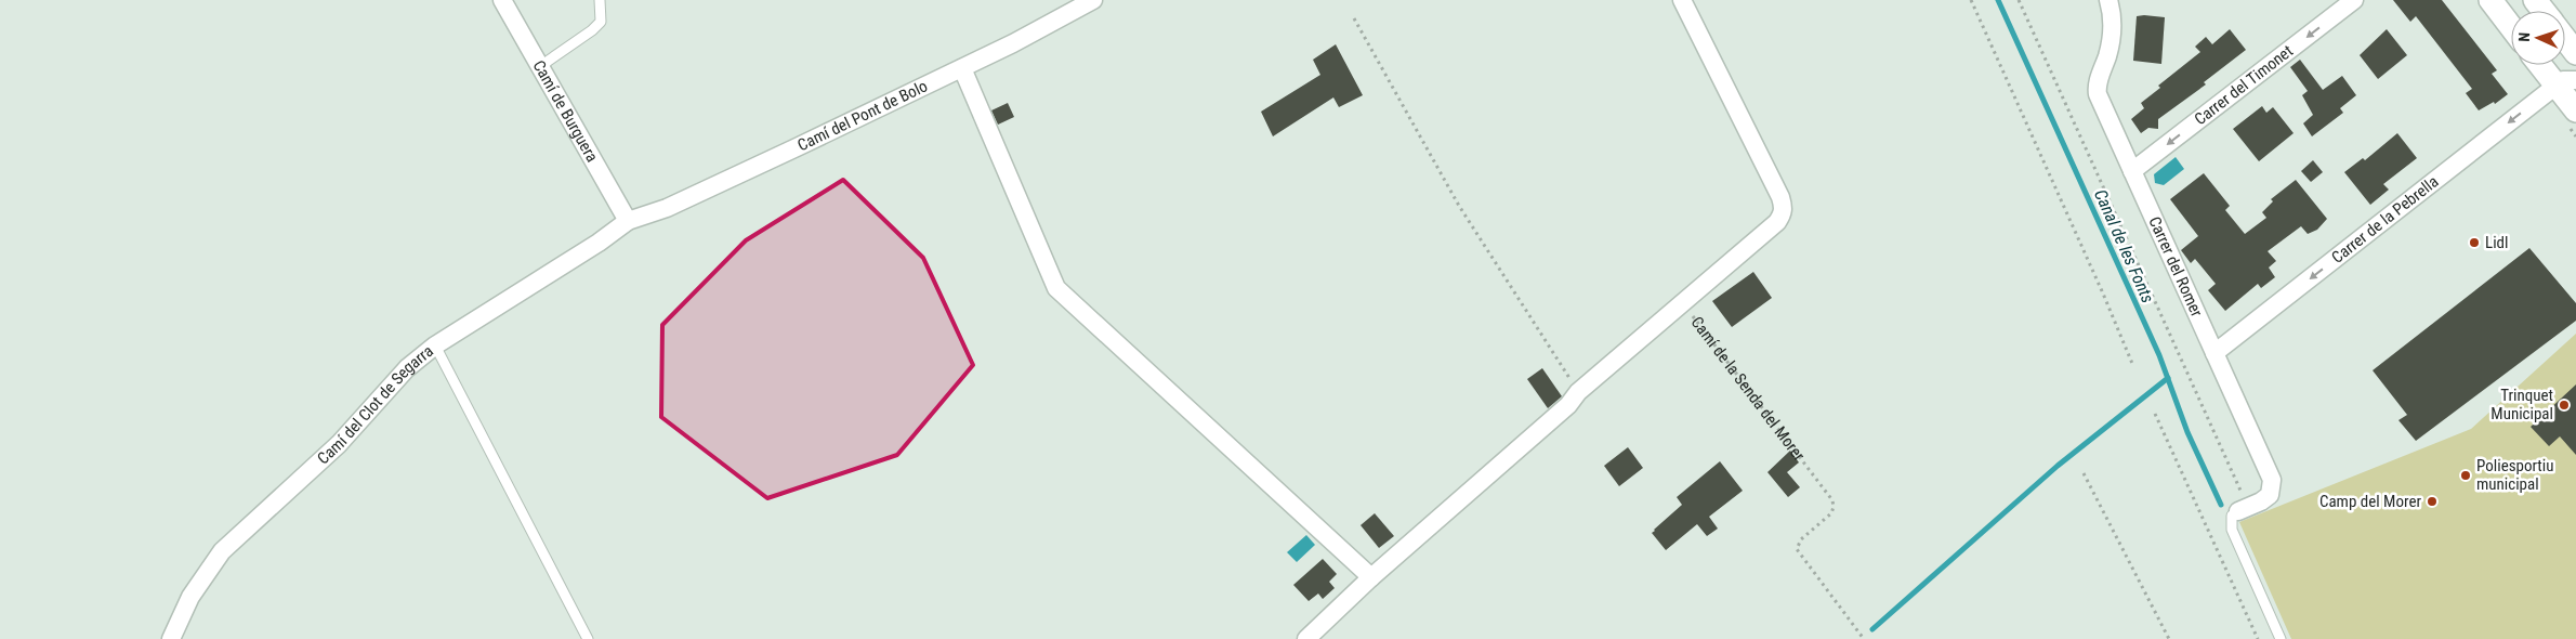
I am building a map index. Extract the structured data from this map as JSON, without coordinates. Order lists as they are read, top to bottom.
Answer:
{
  "streets": {
    "street": [
      "Carrer del Timonet",
      "Camí de Burguera",
      "Camí del Pont de Bolo",
      "Carrer de la Pebrella",
      "Carrer del Romer",
      "Camí de la Senda del Morer",
      "Camí del Clot de Segarra"
    ]
  },
  "crossings": [
    ["Carrer del Timonet", "Carrer del Romer"],
    ["Camí de Burguera", "Camí del Pont de Bolo"],
    ["Camí de Burguera", "Camí del Clot de Segarra"],
    ["Camí del Pont de Bolo", "Camí del Clot de Segarra"],
    ["Carrer de la Pebrella", "Carrer del Romer"]
  ],
  "one_way": ["Carrer del Timonet", "Carrer de la Pebrella"],
  "water": ["Canal de les Fonts"],
  "places": [
    "Lidl",
    "Trinquet Municipal",
    "Poliesportiu municipal",
    "Camp del Morer"
  ],
  "north": "left"
}
